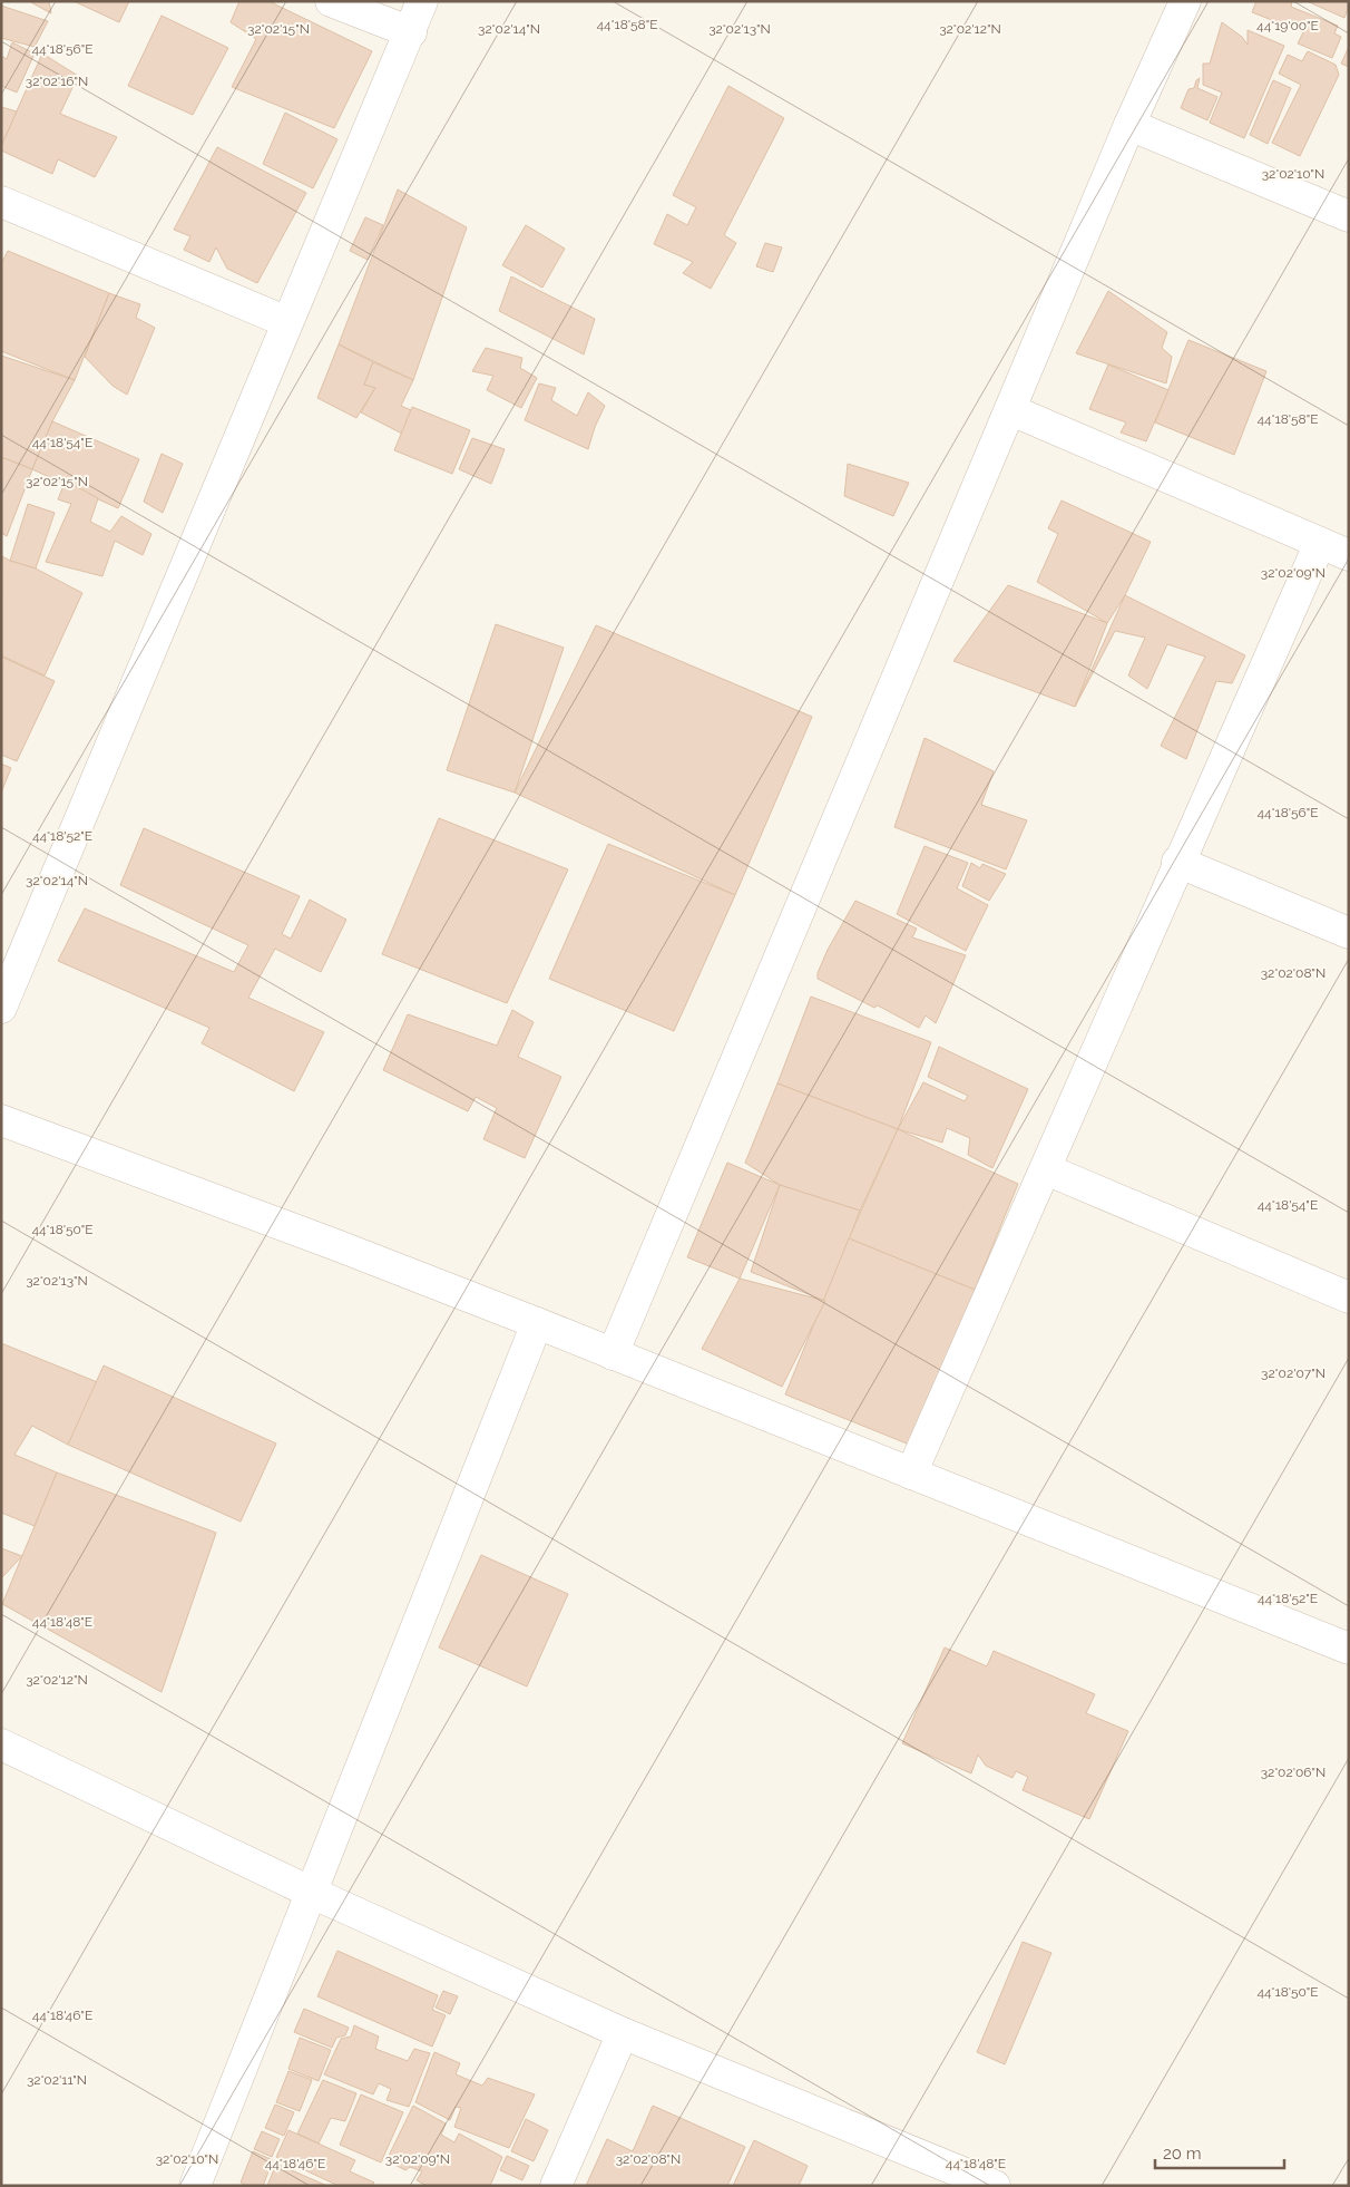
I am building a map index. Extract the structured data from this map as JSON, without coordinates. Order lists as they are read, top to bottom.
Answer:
{
  "scale_bar": "20 m",
  "coordinates": [
    "44°18'58\"E",
    "44°19'00\"E",
    "32°02'15\"N",
    "32°02'14\"N",
    "32°02'13\"N",
    "32°02'12\"N",
    "44°18'56\"E",
    "32°02'16\"N",
    "32°02'10\"N",
    "44°18'54\"E",
    "32°02'09\"N",
    "44°18'52\"E",
    "32°02'08\"N",
    "44°18'50\"E",
    "32°02'07\"N",
    "44°18'48\"E",
    "32°02'06\"N",
    "44°18'46\"E",
    "32°02'11\"N"
  ]
}
